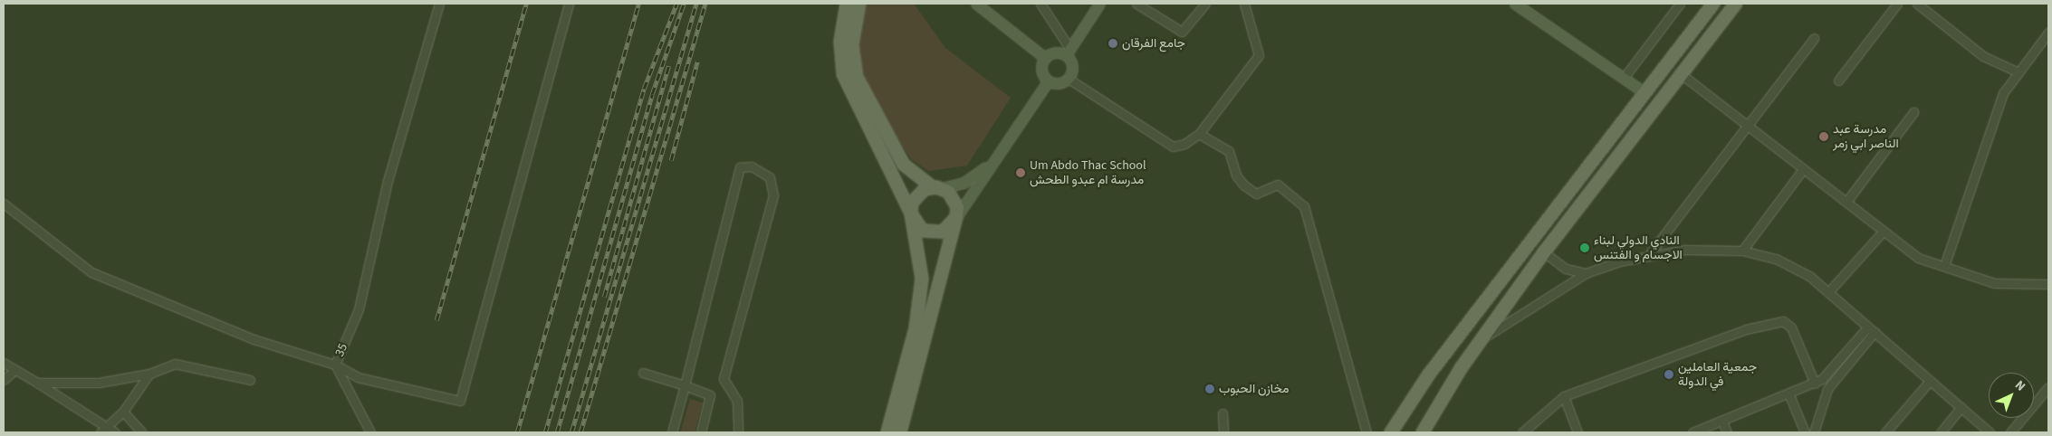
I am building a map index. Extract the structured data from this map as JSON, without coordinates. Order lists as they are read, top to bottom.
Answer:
{
  "streets": {
    "street": ["35"]
  },
  "places": [
    "جامع الفرقان",
    "مدرسة عبد الناصر ابي زمر",
    "Um Abdo Thac School مدرسة ام عبدو الطحش",
    "النادي الدولي لبناء الاجسام و الفتنس",
    "جمعية العاملين في الدولة",
    "مخازن الحبوب"
  ],
  "north": "top right"
}
